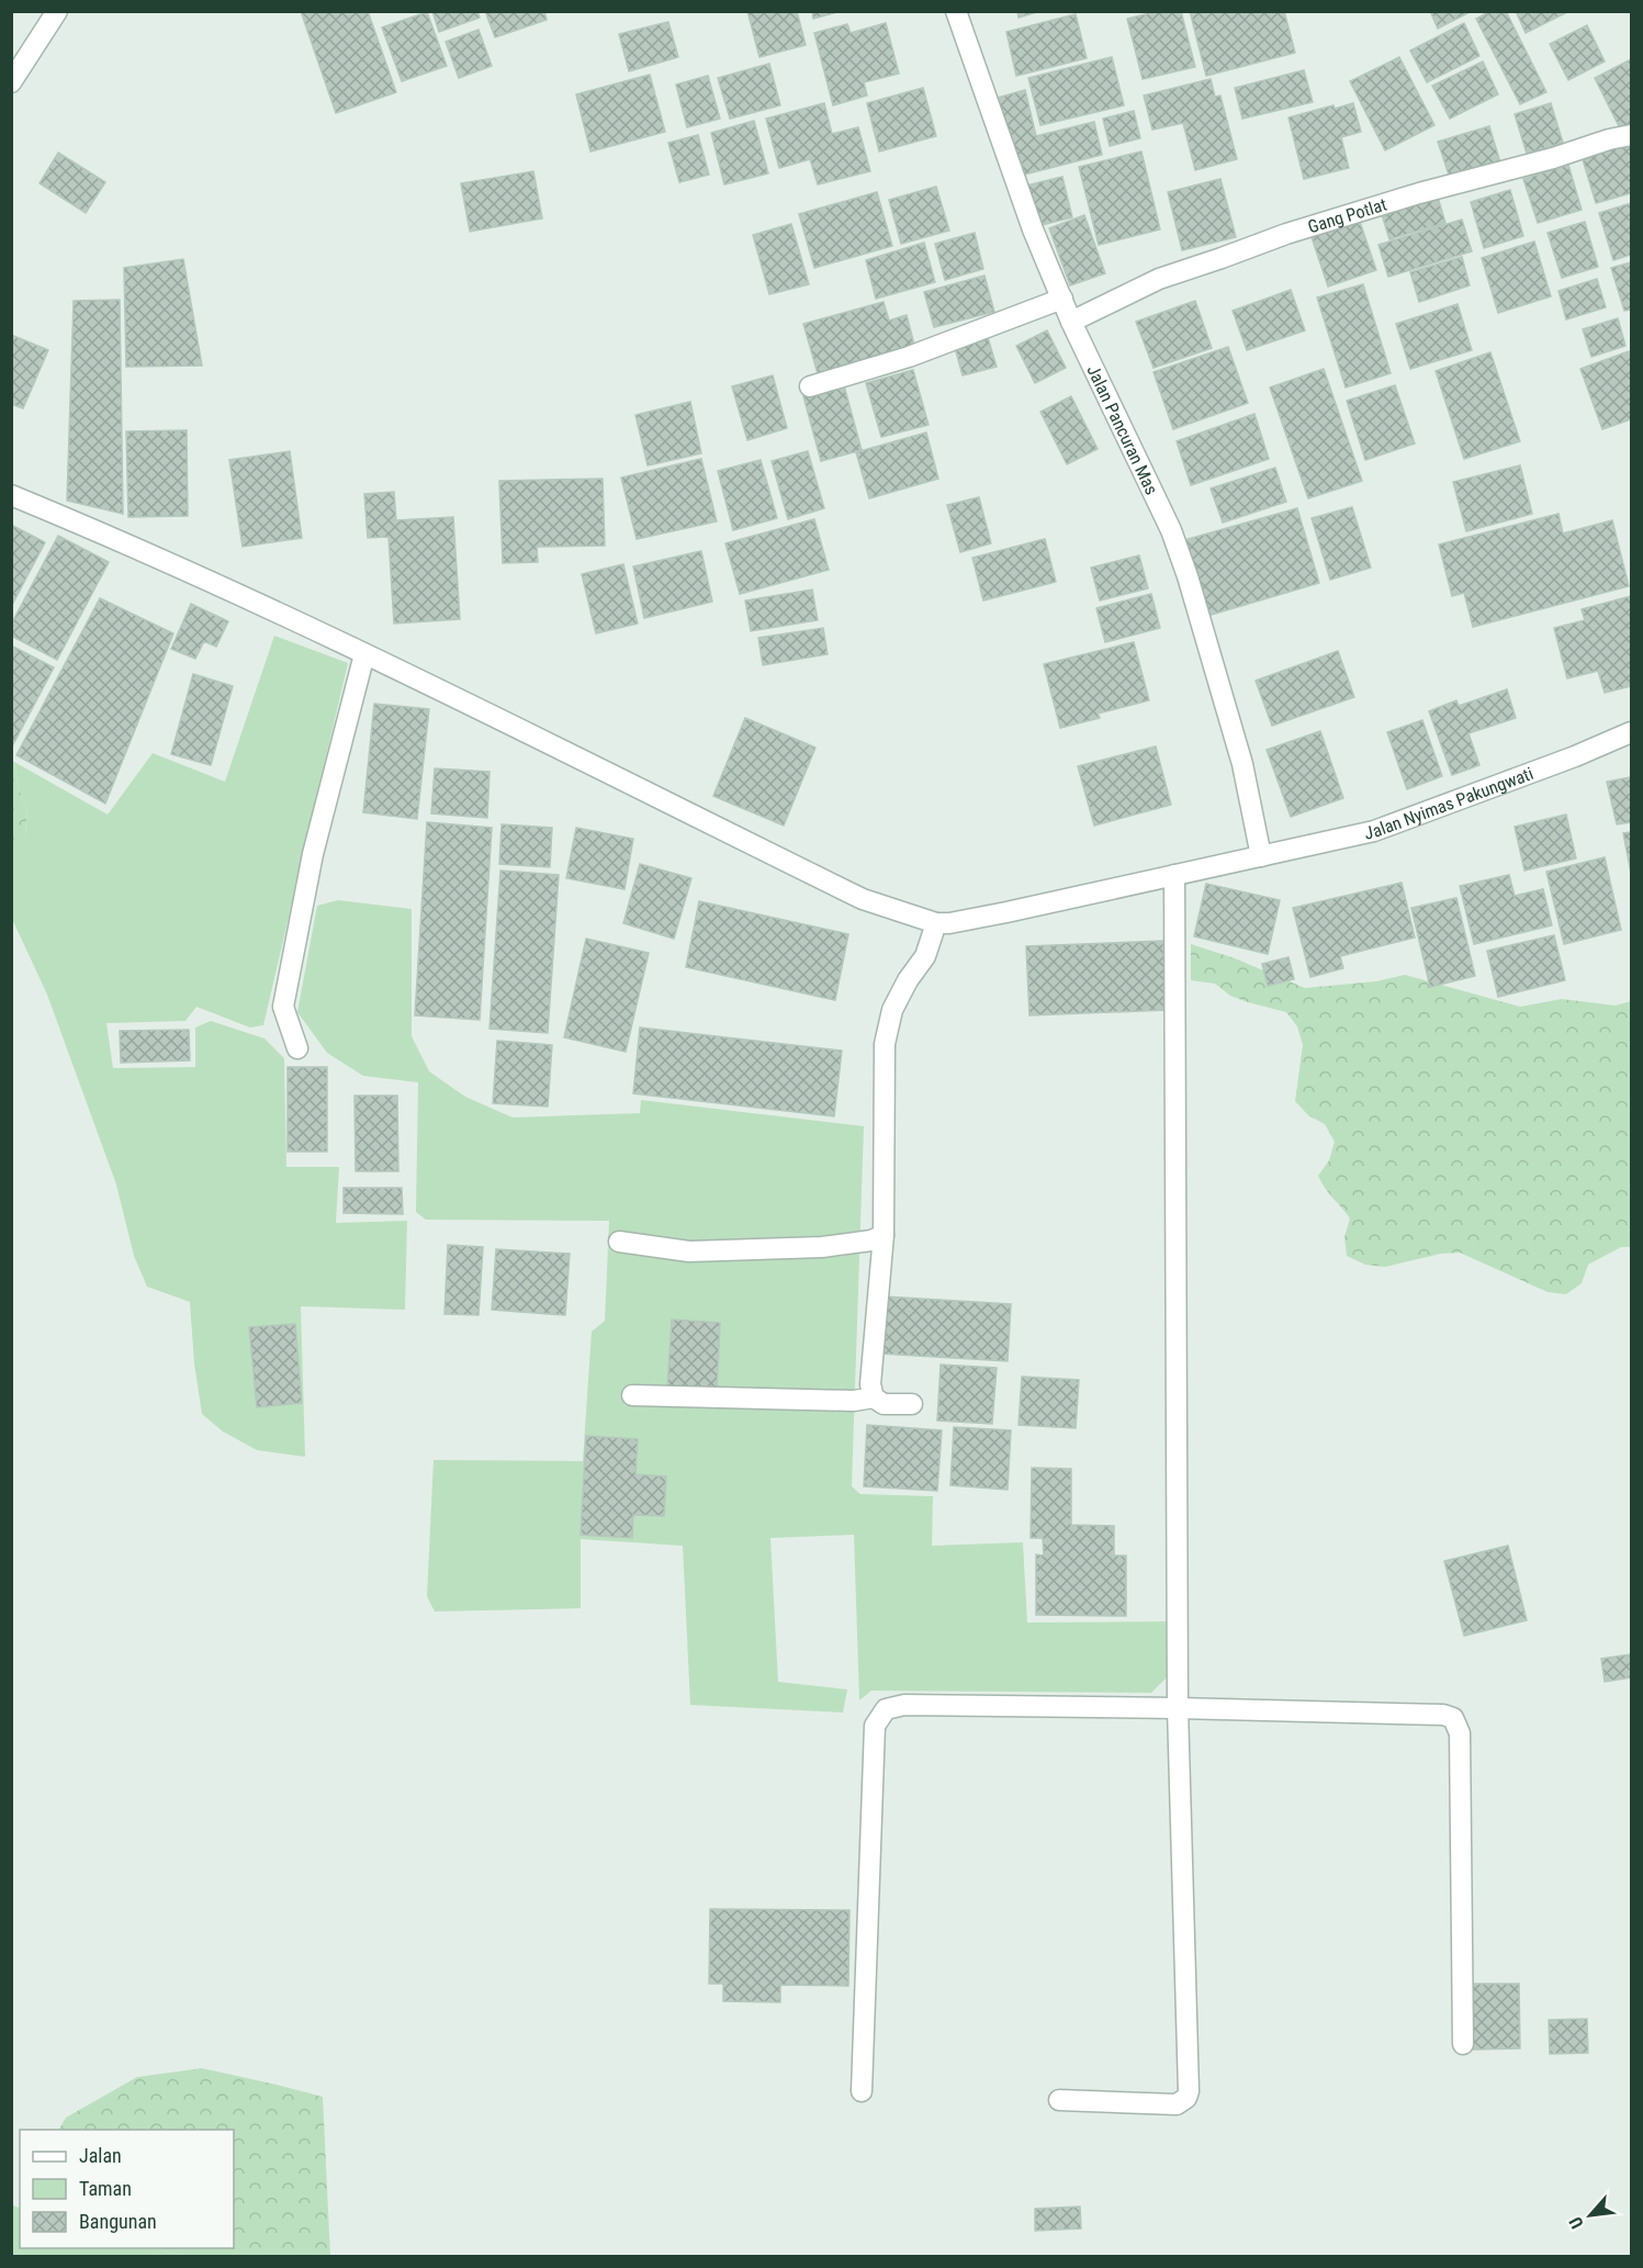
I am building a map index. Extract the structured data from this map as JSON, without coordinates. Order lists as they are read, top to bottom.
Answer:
{
  "streets": {
    "street": ["Gang Potlat", "Jalan Pancuran Mas", "Jalan Nyimas Pakungwati"]
  },
  "crossings": [
    ["Gang Potlat", "Jalan Pancuran Mas"],
    ["Jalan Pancuran Mas", "Jalan Nyimas Pakungwati"]
  ],
  "legend": ["Jalan", "Taman", "Bangunan"],
  "north": "bottom left"
}
